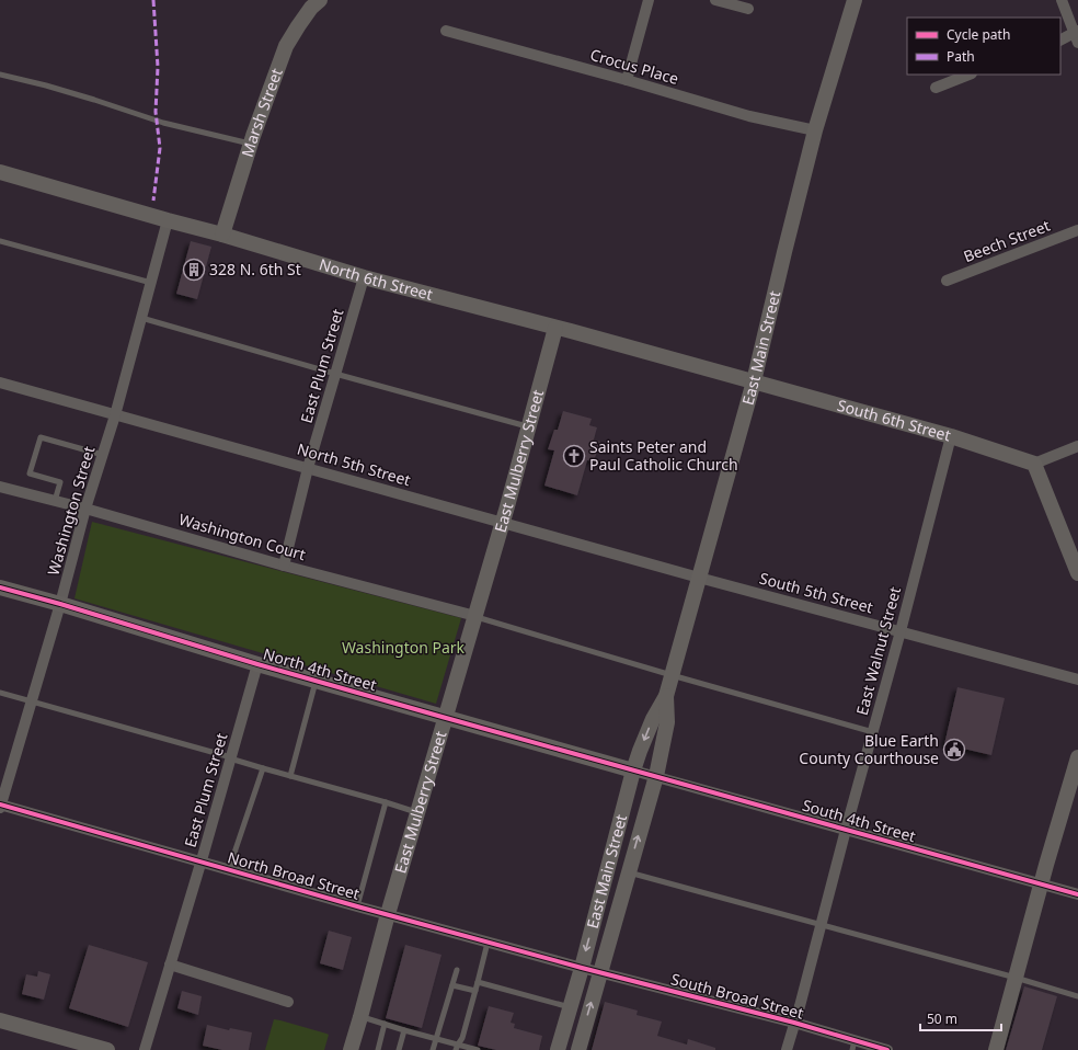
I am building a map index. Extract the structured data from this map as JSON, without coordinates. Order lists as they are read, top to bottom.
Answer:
{
  "streets": {
    "street": [
      "Crocus Place",
      "Marsh Street",
      "Beech Street",
      "North 6th Street",
      "East Main Street",
      "East Plum Street",
      "South 6th Street",
      "East Mulberry Street",
      "North 5th Street",
      "Washington Street",
      "Washington Court",
      "South 5th Street",
      "East Walnut Street",
      "North 4th Street",
      "South 4th Street",
      "North Broad Street",
      "South Broad Street"
    ]
  },
  "crossings": [
    ["Crocus Place", "East Main Street"],
    ["Marsh Street", "North 6th Street"],
    ["North 6th Street", "East Main Street"],
    ["North 6th Street", "East Plum Street"],
    ["North 6th Street", "South 6th Street"],
    ["North 6th Street", "East Mulberry Street"],
    ["North 6th Street", "Washington Street"],
    ["East Main Street", "South 6th Street"],
    ["East Main Street", "North 5th Street"],
    ["East Main Street", "South 5th Street"],
    ["East Main Street", "North 4th Street"],
    ["East Main Street", "South 4th Street"],
    ["East Main Street", "North Broad Street"],
    ["East Main Street", "South Broad Street"],
    ["East Plum Street", "North 5th Street"],
    ["East Plum Street", "Washington Court"],
    ["East Plum Street", "North 4th Street"],
    ["East Plum Street", "North Broad Street"],
    ["South 6th Street", "East Walnut Street"],
    ["East Mulberry Street", "North 5th Street"],
    ["East Mulberry Street", "Washington Court"],
    ["East Mulberry Street", "North 4th Street"],
    ["East Mulberry Street", "North Broad Street"],
    ["North 5th Street", "Washington Street"],
    ["North 5th Street", "South 5th Street"],
    ["Washington Street", "Washington Court"],
    ["Washington Street", "North 4th Street"],
    ["Washington Street", "North Broad Street"],
    ["South 5th Street", "East Walnut Street"],
    ["East Walnut Street", "South 4th Street"],
    ["East Walnut Street", "South Broad Street"],
    ["North 4th Street", "South 4th Street"],
    ["North Broad Street", "South Broad Street"]
  ],
  "parks": ["Washington Park"],
  "places": {
    "building": ["328 N. 6th St"],
    "church": ["Saints Peter and Paul Catholic Church"],
    "public building": ["Blue Earth County Courthouse"]
  },
  "legend": ["Cycle path", "Path"],
  "scale_bar": "50 m"
}
